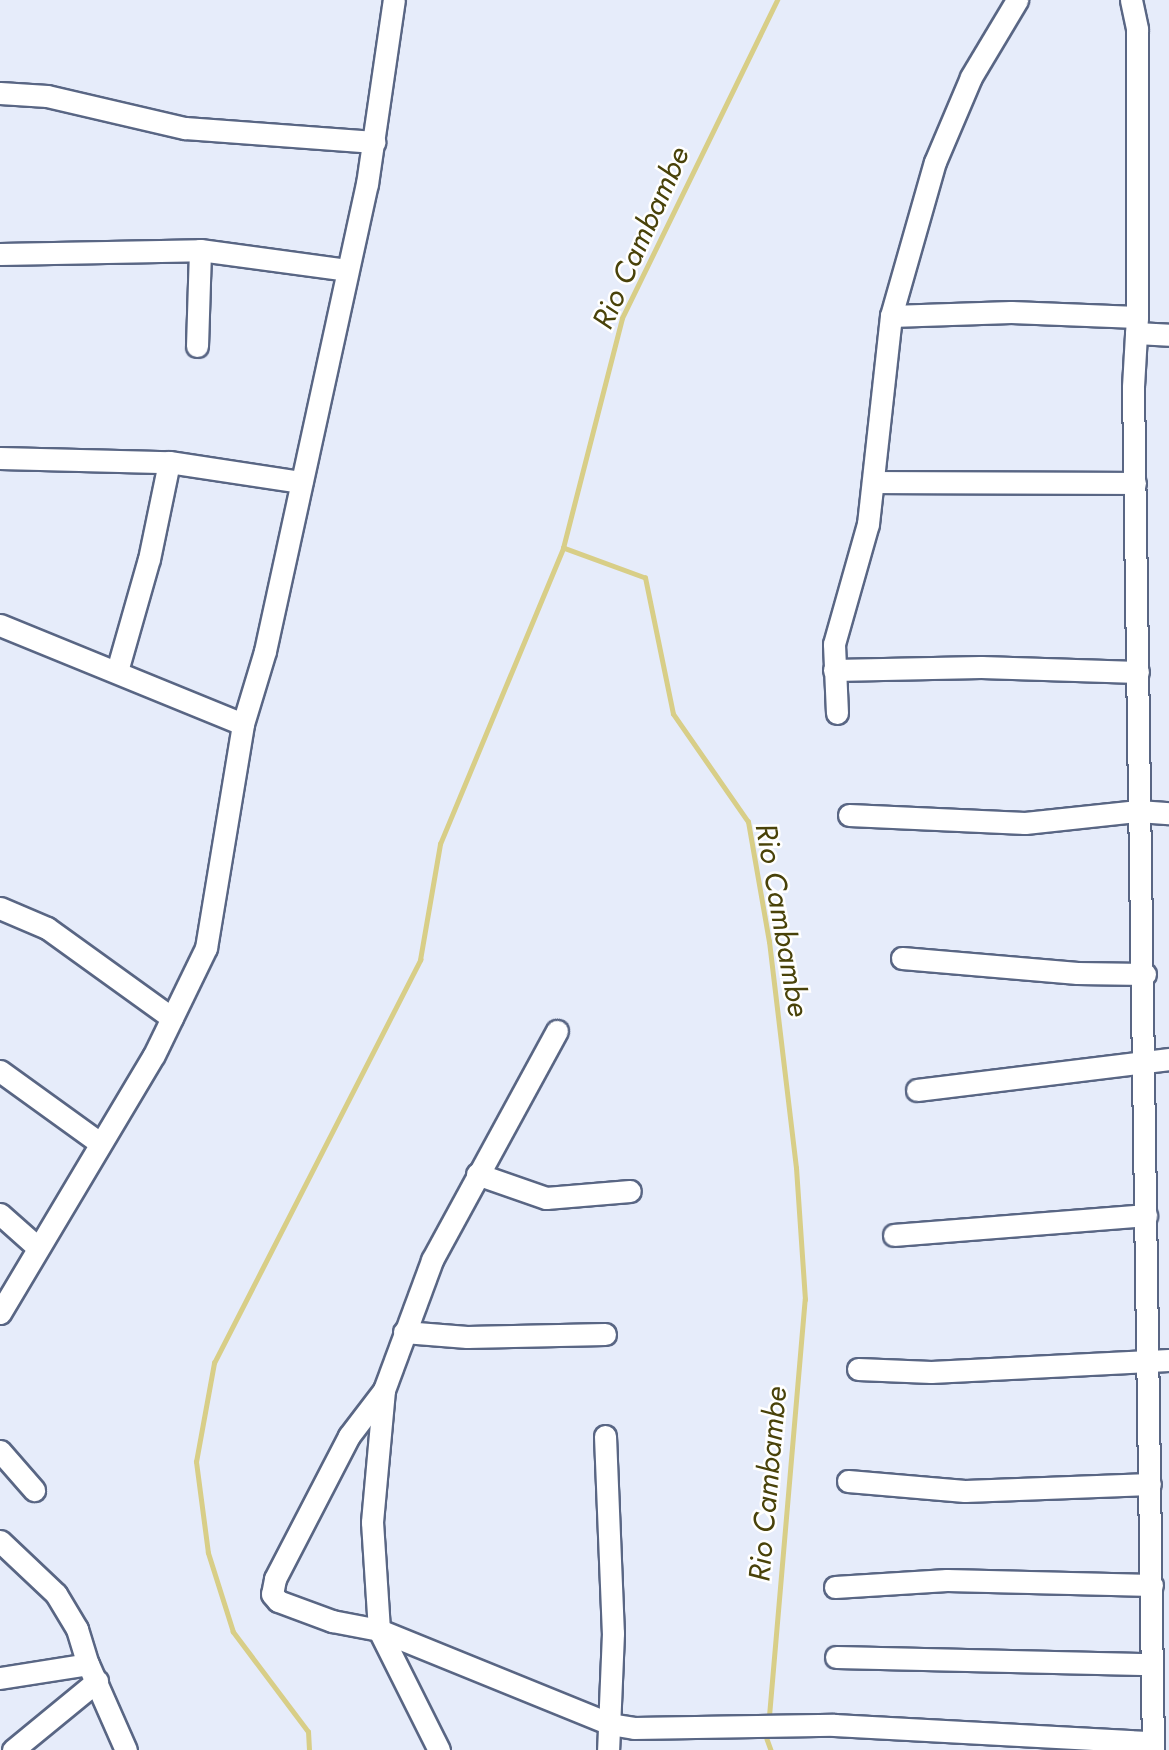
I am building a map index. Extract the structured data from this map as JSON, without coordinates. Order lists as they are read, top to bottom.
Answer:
{
  "water": ["Rio Cambambe"]
}
